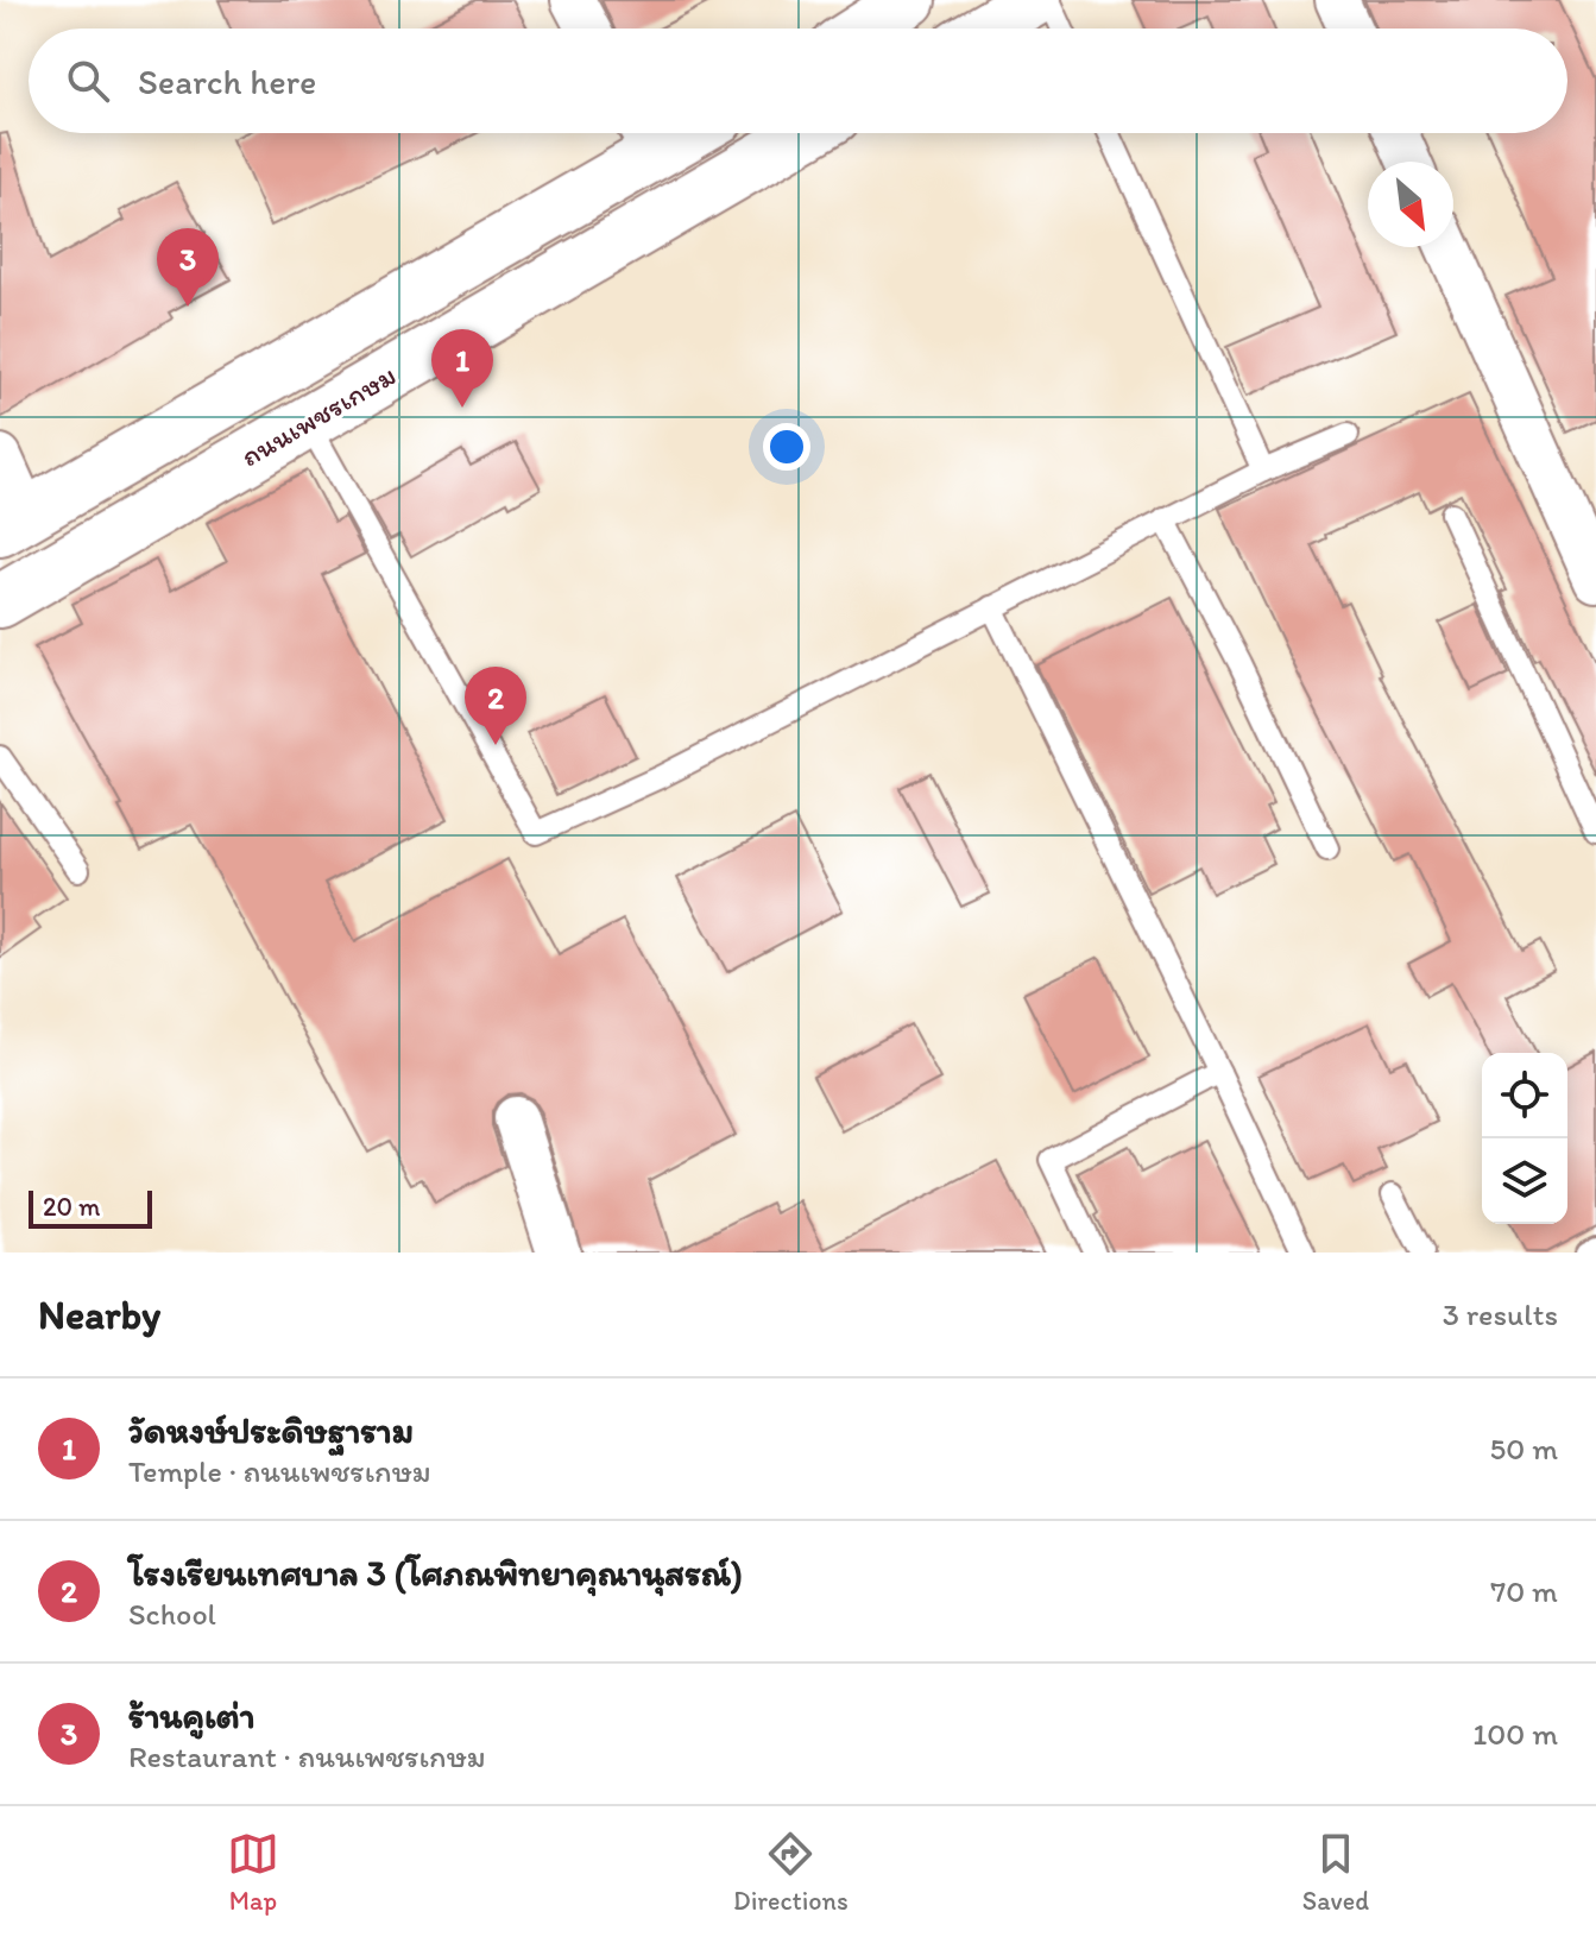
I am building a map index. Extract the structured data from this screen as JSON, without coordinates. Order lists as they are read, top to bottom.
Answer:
{
  "streets": {
    "main road": ["ถนนเพชรเกษม"]
  },
  "scale_bar": "20 m",
  "north": "bottom right",
  "page": {
    "search": "Search here",
    "pins": ["3", "1", "2"],
    "scale": "20 m",
    "heading": ["Nearby", "3 results"],
    "list": [
      {
        "mark": "1",
        "name": "วัดหงษ์ประดิษฐาราม",
        "note": "Temple · ถนนเพชรเกษม",
        "value": "50 m"
      },
      {
        "mark": "2",
        "name": "โรงเรียนเทศบาล 3 (โศภณพิทยาคุณานุสรณ์)",
        "note": "School",
        "value": "70 m"
      },
      {
        "mark": "3",
        "name": "ร้านคูเต่า",
        "note": "Restaurant · ถนนเพชรเกษม",
        "value": "100 m"
      }
    ],
    "nav": ["Map", "Directions", "Saved"]
  }
}
